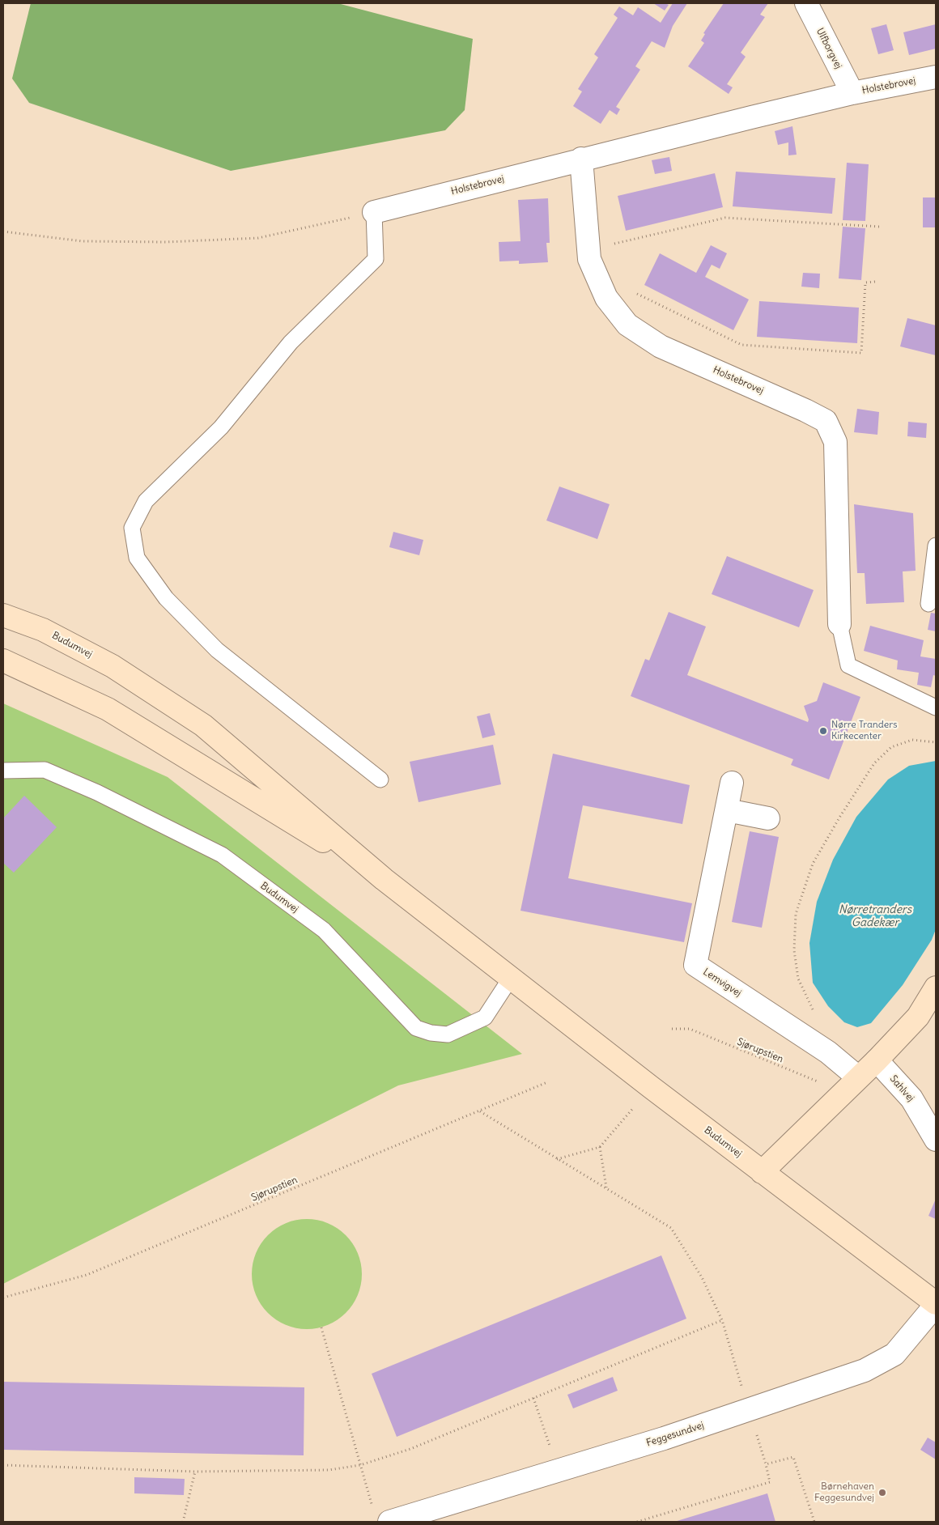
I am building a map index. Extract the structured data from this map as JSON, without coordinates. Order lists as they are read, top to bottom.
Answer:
{
  "streets": {
    "street": [
      "Ulfborgvej",
      "Holstebrovej",
      "Budumvej",
      "Lemvigvej",
      "Sahlvej",
      "Feggesundvej"
    ],
    "path": ["Sjørupstien"]
  },
  "crossings": [
    ["Ulfborgvej", "Holstebrovej"],
    ["Budumvej", "Feggesundvej"]
  ],
  "water": ["Nørretranders Gadekær"],
  "places": ["Nørre Tranders Kirkecenter", "Børnehaven Feggesundvej"]
}
